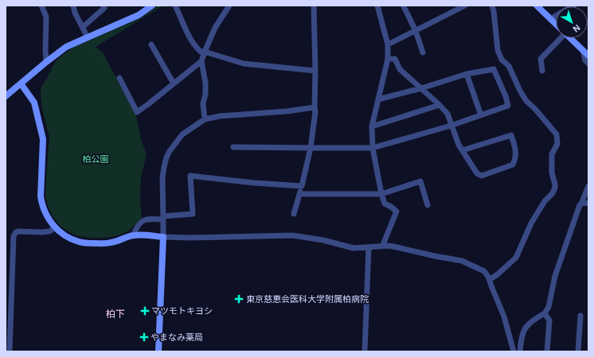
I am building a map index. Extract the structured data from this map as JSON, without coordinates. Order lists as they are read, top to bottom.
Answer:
{
  "districts": ["柏下"],
  "parks": ["柏公園"],
  "places": {
    "health": ["東京慈恵会医科大学附属柏病院", "マツモトキヨシ", "やまなみ薬局"]
  },
  "north": "bottom right"
}
